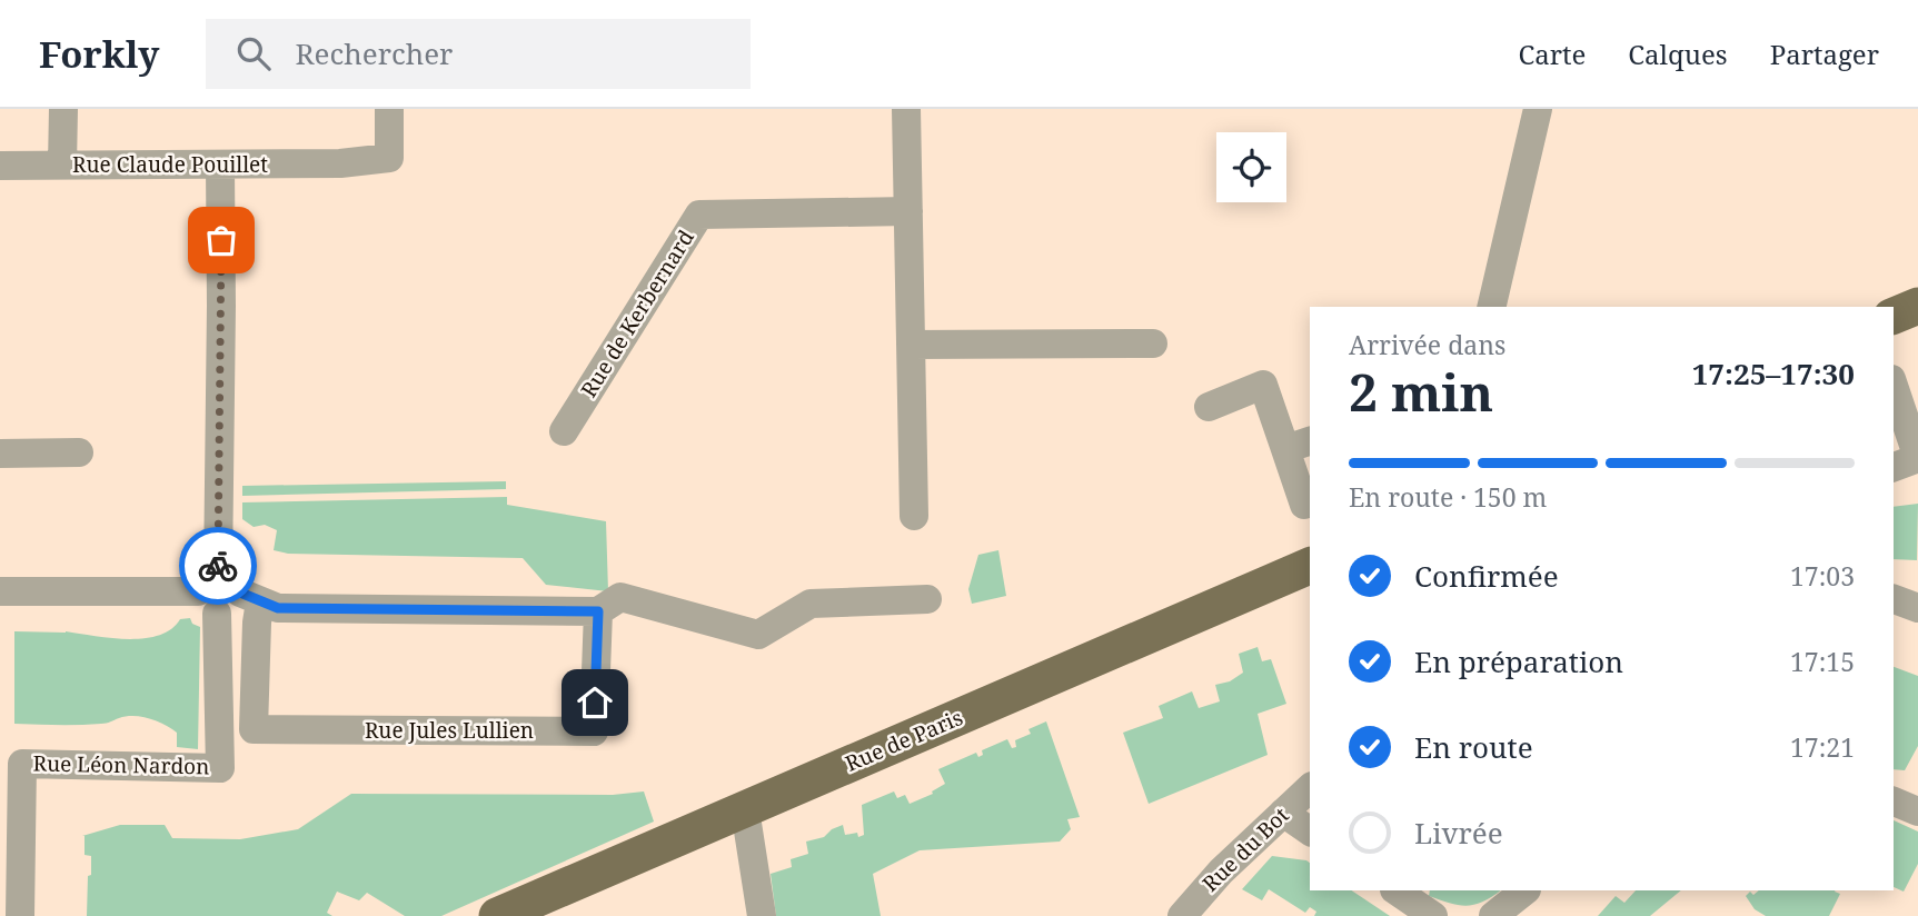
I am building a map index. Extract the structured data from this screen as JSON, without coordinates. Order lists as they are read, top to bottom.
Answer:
{
  "streets": {
    "main road": ["Rue de Paris"],
    "street": [
      "Rue Claude Pouillet",
      "Rue de Kerbernard",
      "Rue Jules Lullien",
      "Rue Léon Nardon",
      "Rue du Bot"
    ]
  },
  "page": {
    "header": "Forkly",
    "search": "Rechercher",
    "nav": ["Carte", "Calques", "Partager"],
    "heading": ["2 min", "Arrivée dans", "17:25–17:30"],
    "bar": "En route · 150 m",
    "list": [
      ["Confirmée", "17:03"],
      ["En préparation", "17:15"],
      ["En route", "17:21"],
      "Livrée"
    ]
  }
}
